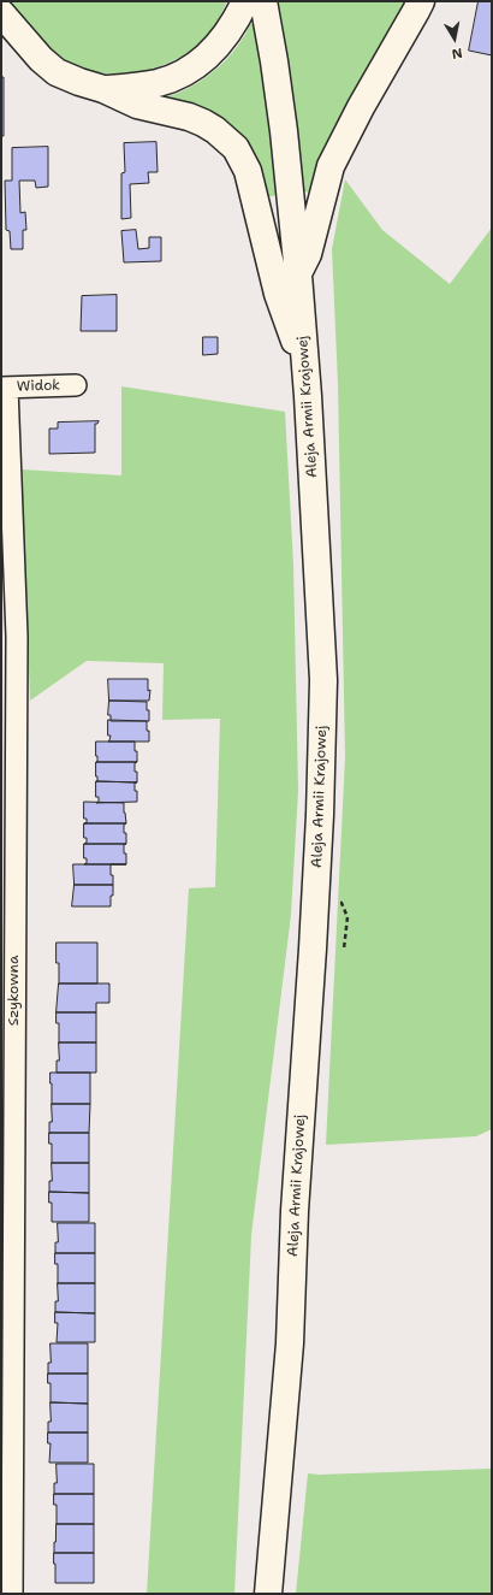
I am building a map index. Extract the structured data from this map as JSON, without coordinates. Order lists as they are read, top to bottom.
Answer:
{
  "streets": {
    "main road": ["Aleja Armii Krajowej"],
    "street": ["Widok", "Szykowna"]
  },
  "crossings": [
    ["Widok", "Szykowna"]
  ],
  "north": "bottom"
}
